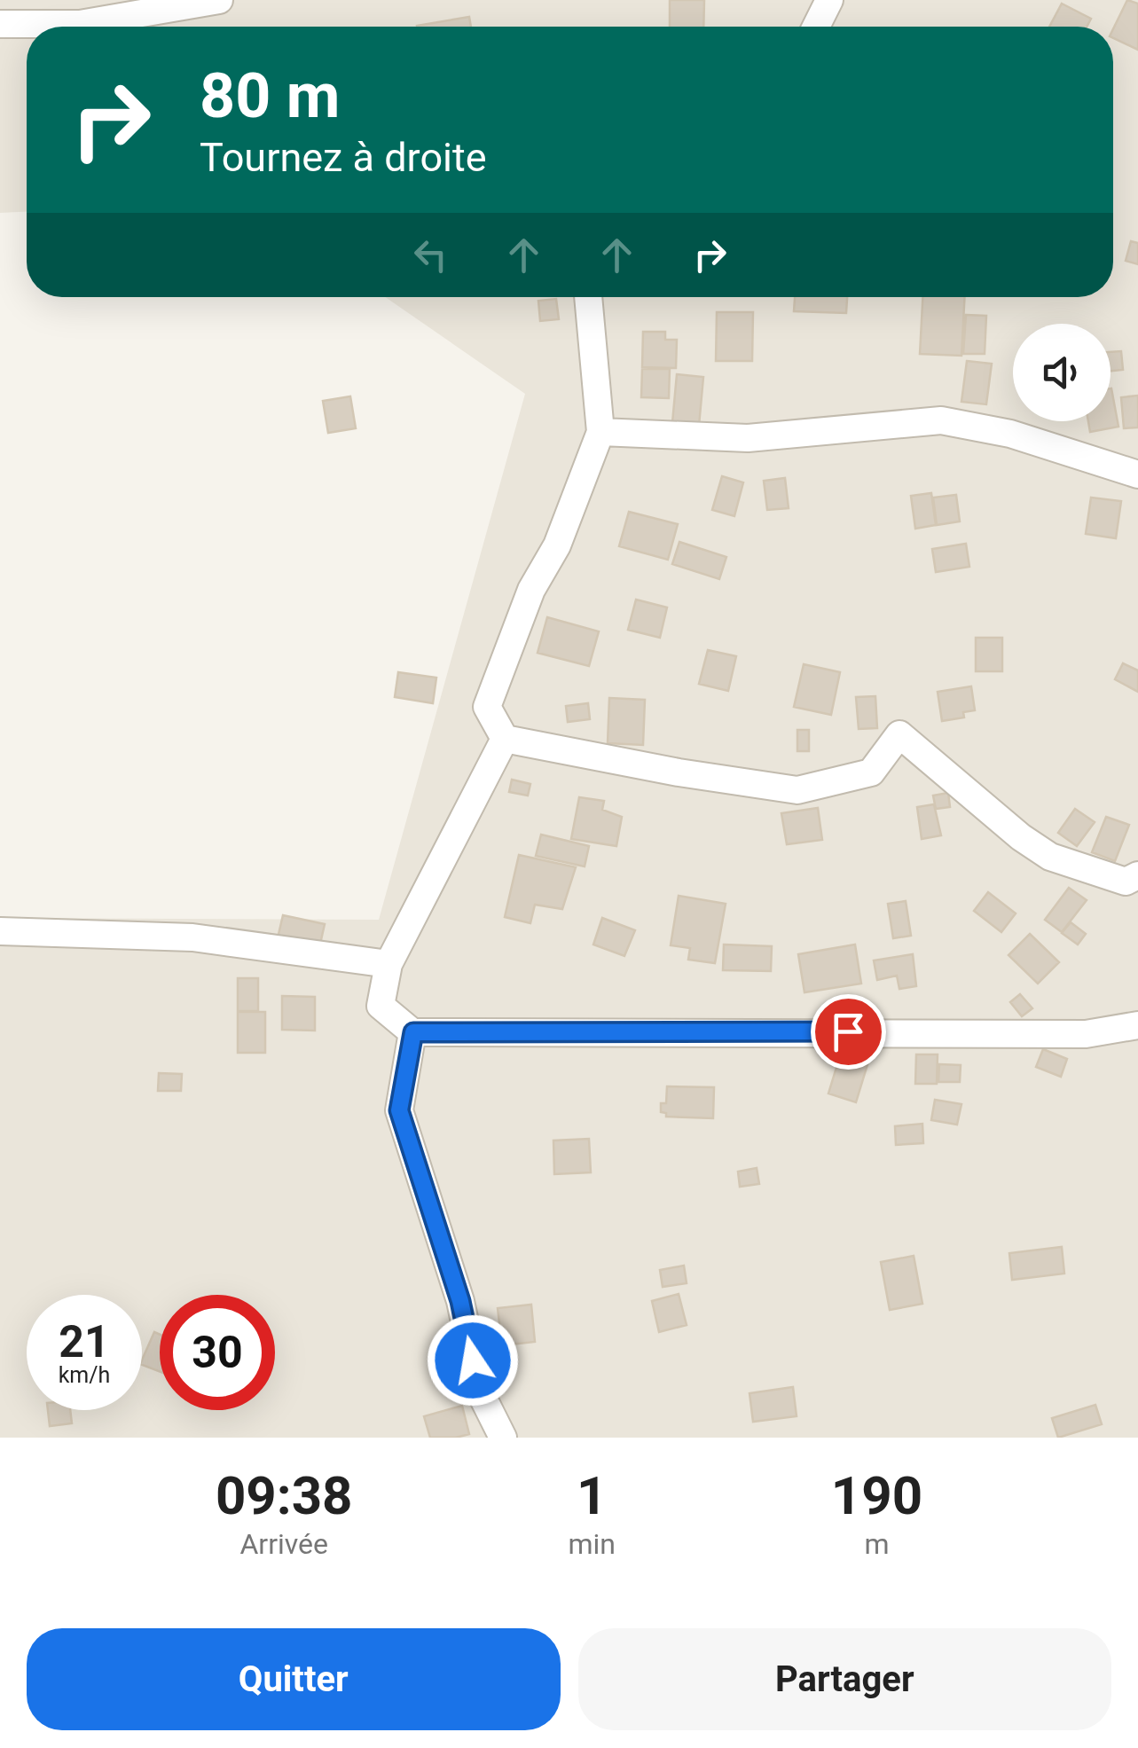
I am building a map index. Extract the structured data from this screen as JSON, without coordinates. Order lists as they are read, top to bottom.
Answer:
{
  "page": {
    "turn": ["80 m", "Tournez à droite"],
    "speed": "21 km/h",
    "limit": "30",
    "eta": [
      "09:38",
      "Arrivée",
      "1",
      "min",
      "190",
      "m"
    ],
    "buttons": ["Quitter", "Partager"]
  }
}
